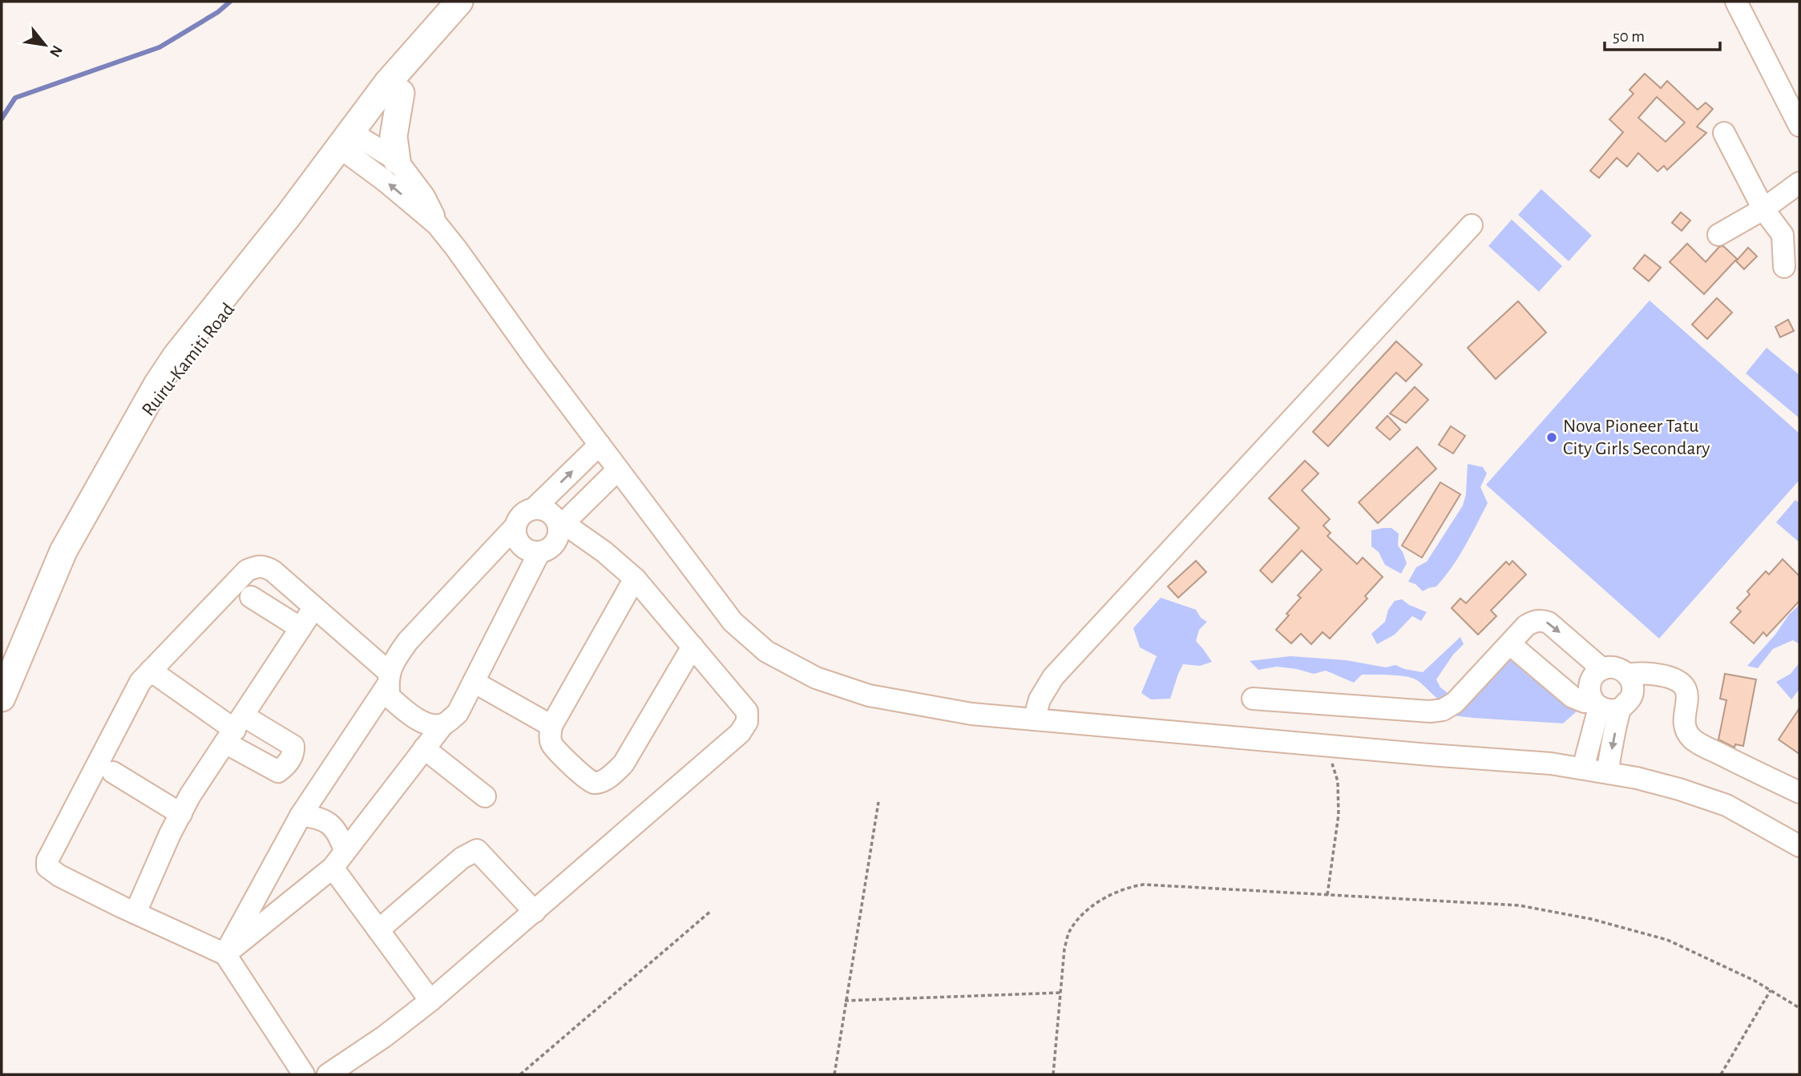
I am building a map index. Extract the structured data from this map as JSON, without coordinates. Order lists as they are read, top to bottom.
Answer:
{
  "streets": {
    "main road": ["Ruiru-Kamiti Road"]
  },
  "places": ["Nova Pioneer Tatu City Girls Secondary"],
  "scale_bar": "50 m",
  "north": "bottom right"
}
